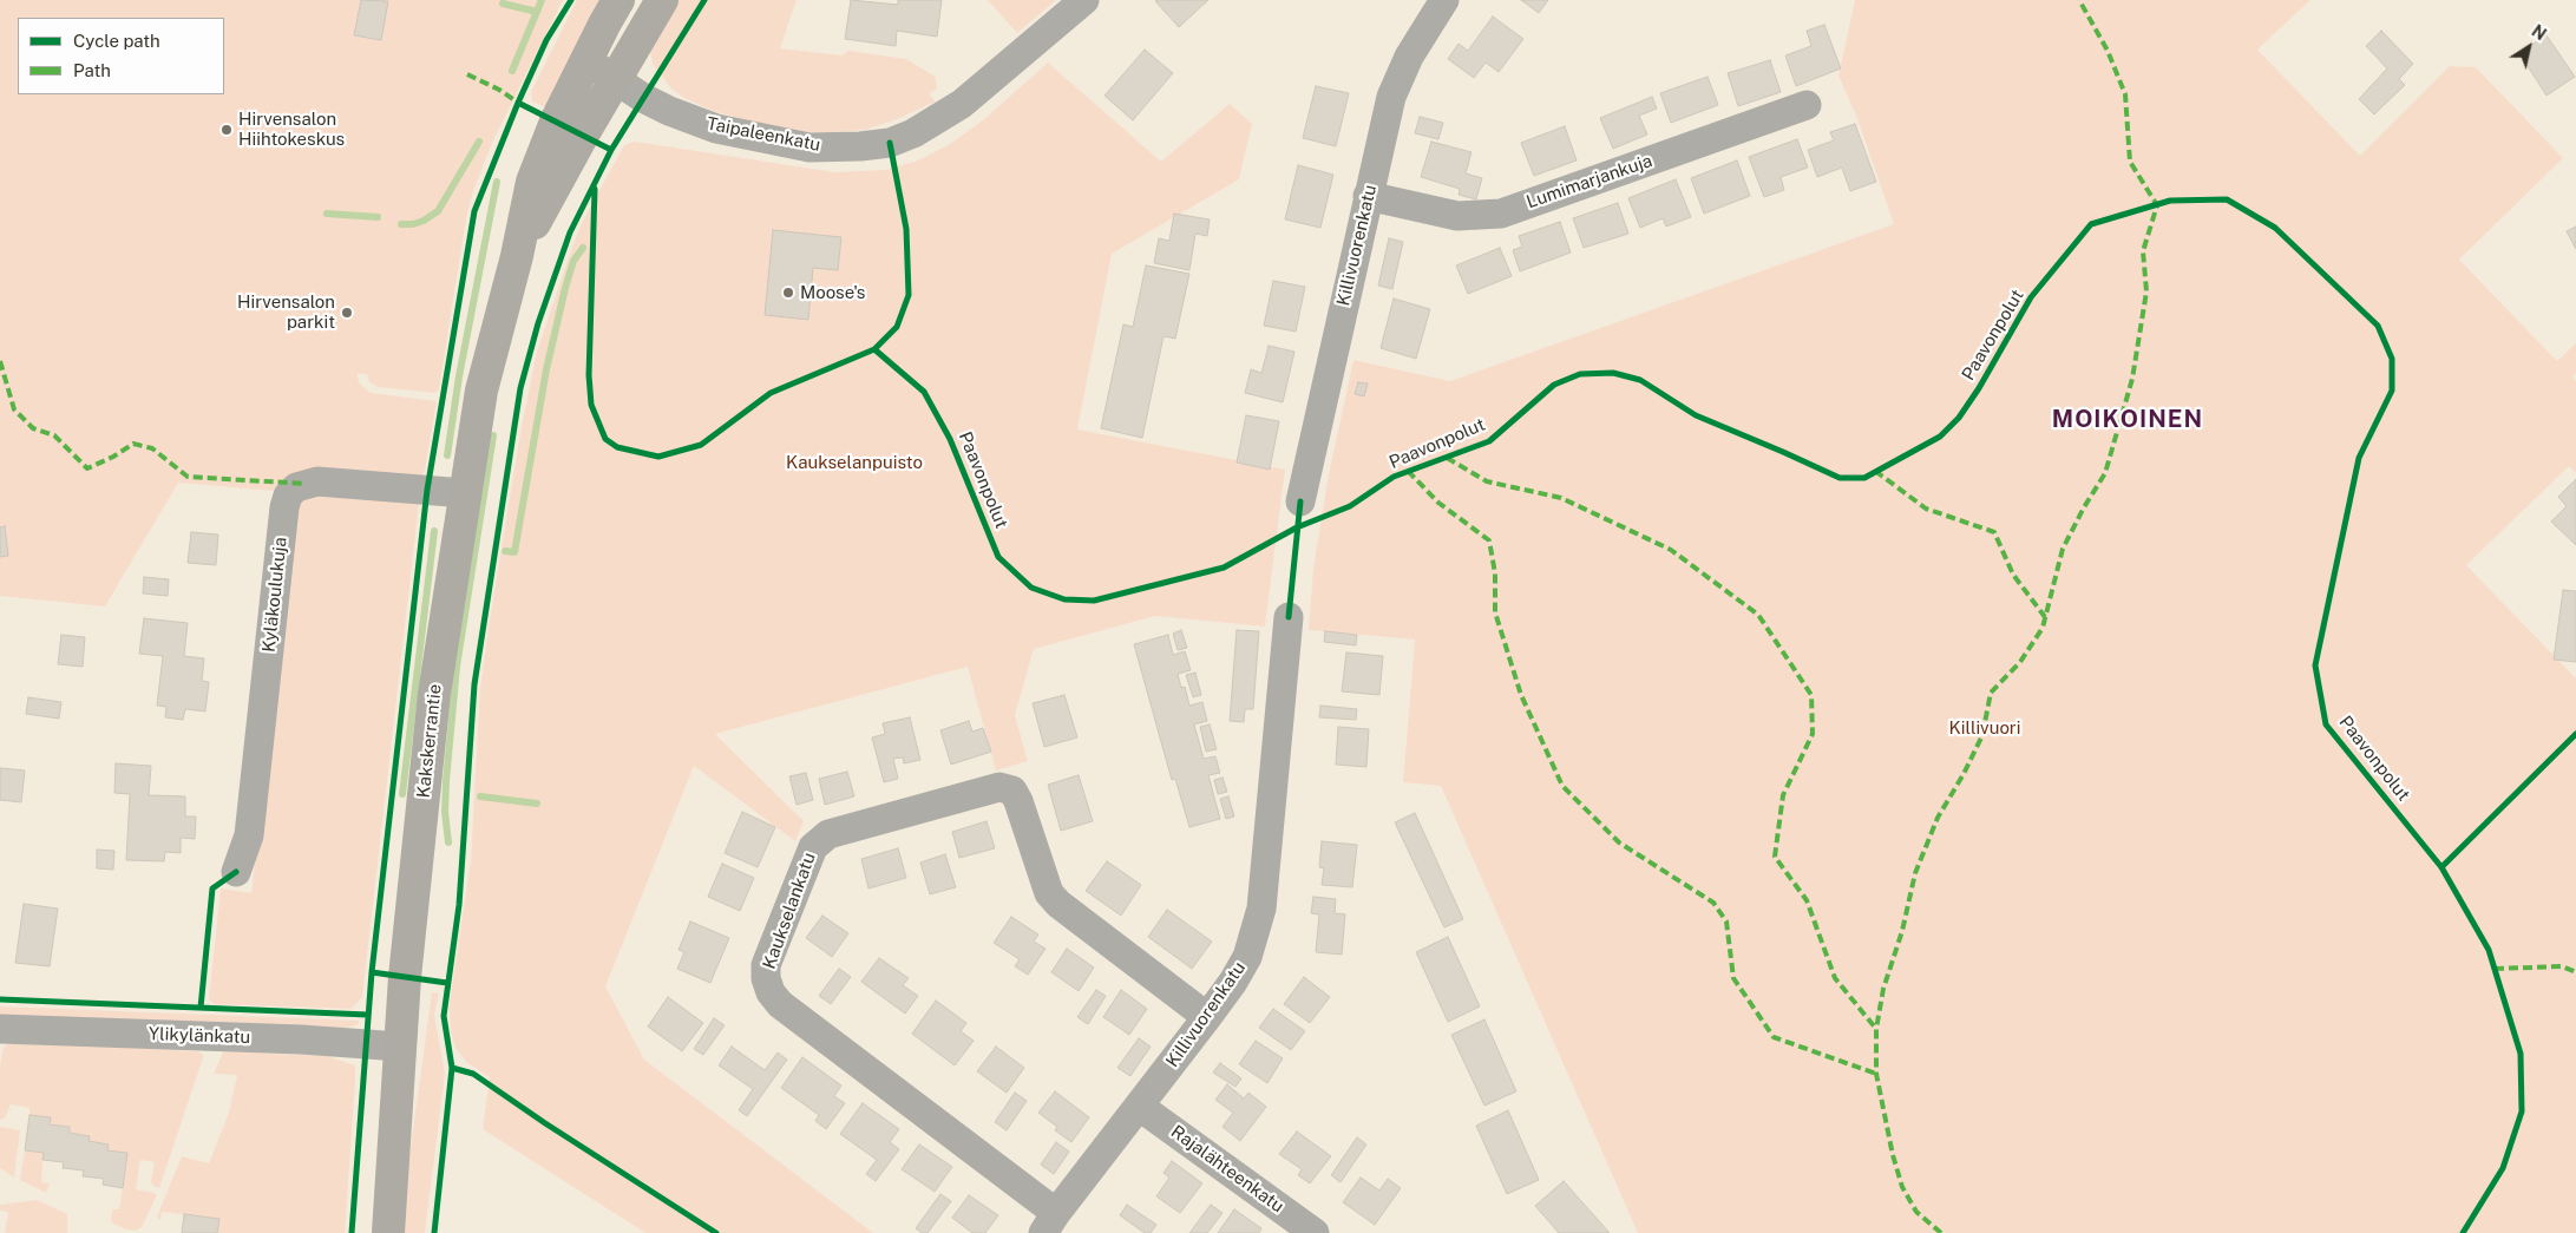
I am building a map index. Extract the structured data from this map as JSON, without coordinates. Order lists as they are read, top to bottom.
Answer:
{
  "streets": {
    "main road": ["Kakskerrantie"],
    "street": [
      "Taipaleenkatu",
      "Lumimarjankuja",
      "Killivuorenkatu",
      "Kyläkoulukuja",
      "Kaukselankatu",
      "Ylikylänkatu",
      "Rajalähteenkatu"
    ],
    "cycle path": ["Paavonpolut"]
  },
  "crossings": [
    ["Taipaleenkatu", "Kakskerrantie"],
    ["Lumimarjankuja", "Killivuorenkatu"],
    ["Killivuorenkatu", "Kaukselankatu"],
    ["Killivuorenkatu", "Rajalähteenkatu"],
    ["Kyläkoulukuja", "Kakskerrantie"],
    ["Kakskerrantie", "Ylikylänkatu"]
  ],
  "districts": ["MOIKOINEN"],
  "parks": ["Kaukselanpuisto", "Killivuori"],
  "places": ["Hirvensalon Hiihtokeskus", "Moose's", "Hirvensalon parkit"],
  "legend": ["Cycle path", "Path"],
  "north": "top right"
}
